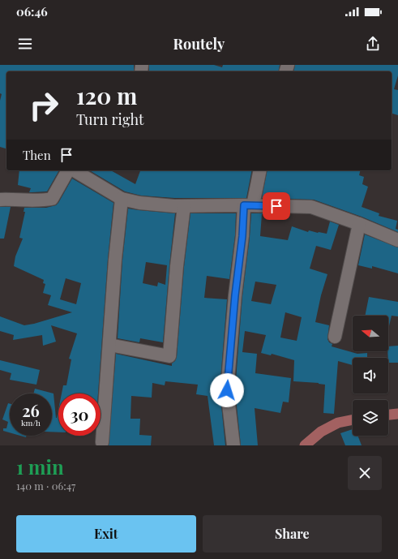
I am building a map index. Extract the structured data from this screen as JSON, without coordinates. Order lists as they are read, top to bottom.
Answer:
{
  "north": "left",
  "page": {
    "status": "06:46",
    "header": "Routely",
    "turn": ["120 m", "Turn right"],
    "then": "Then",
    "speed": "26 km/h",
    "limit": "30",
    "heading": ["1 min", "140 m · 06:47"],
    "buttons": ["Exit", "Share"]
  }
}
